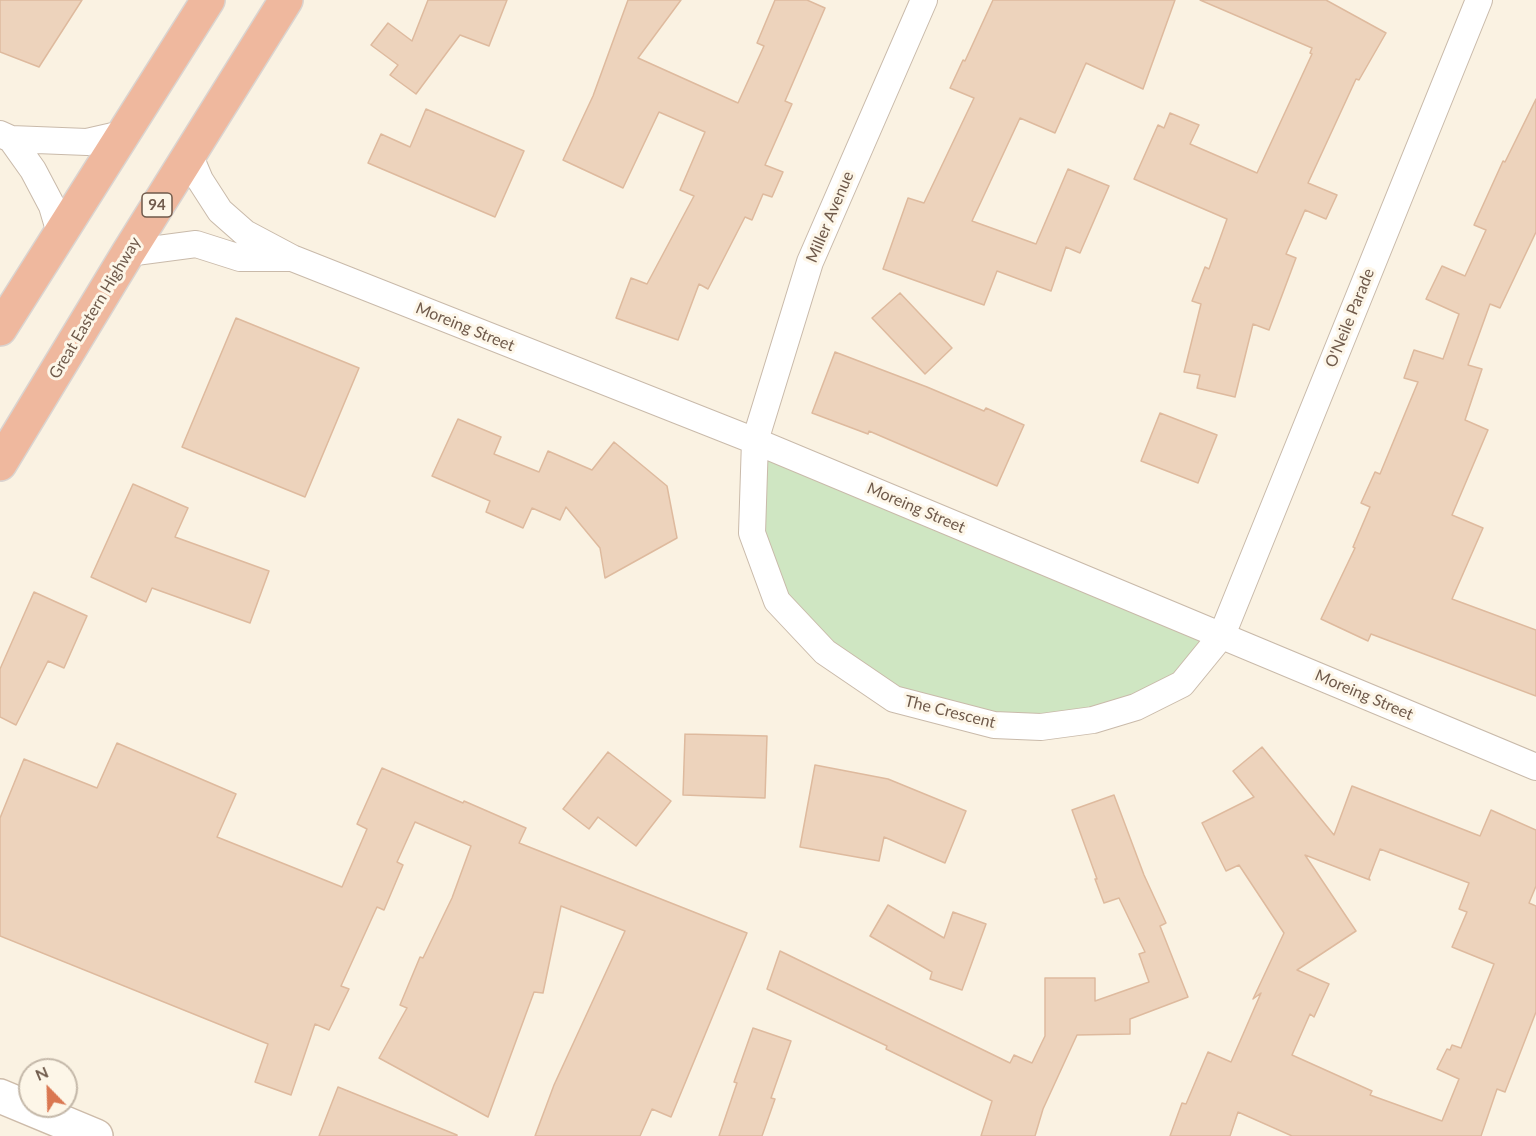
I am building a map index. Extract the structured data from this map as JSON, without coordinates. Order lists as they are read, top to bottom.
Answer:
{
  "streets": {
    "highway": ["94", "Great Eastern Highway"],
    "street": [
      "Miller Avenue",
      "O'Neile Parade",
      "Moreing Street",
      "The Crescent"
    ]
  },
  "crossings": [
    ["Miller Avenue", "Moreing Street"],
    ["Miller Avenue", "The Crescent"],
    ["Great Eastern Highway", "Moreing Street"],
    ["O'Neile Parade", "Moreing Street"],
    ["O'Neile Parade", "The Crescent"],
    ["Moreing Street", "The Crescent"]
  ],
  "north": "top left"
}
